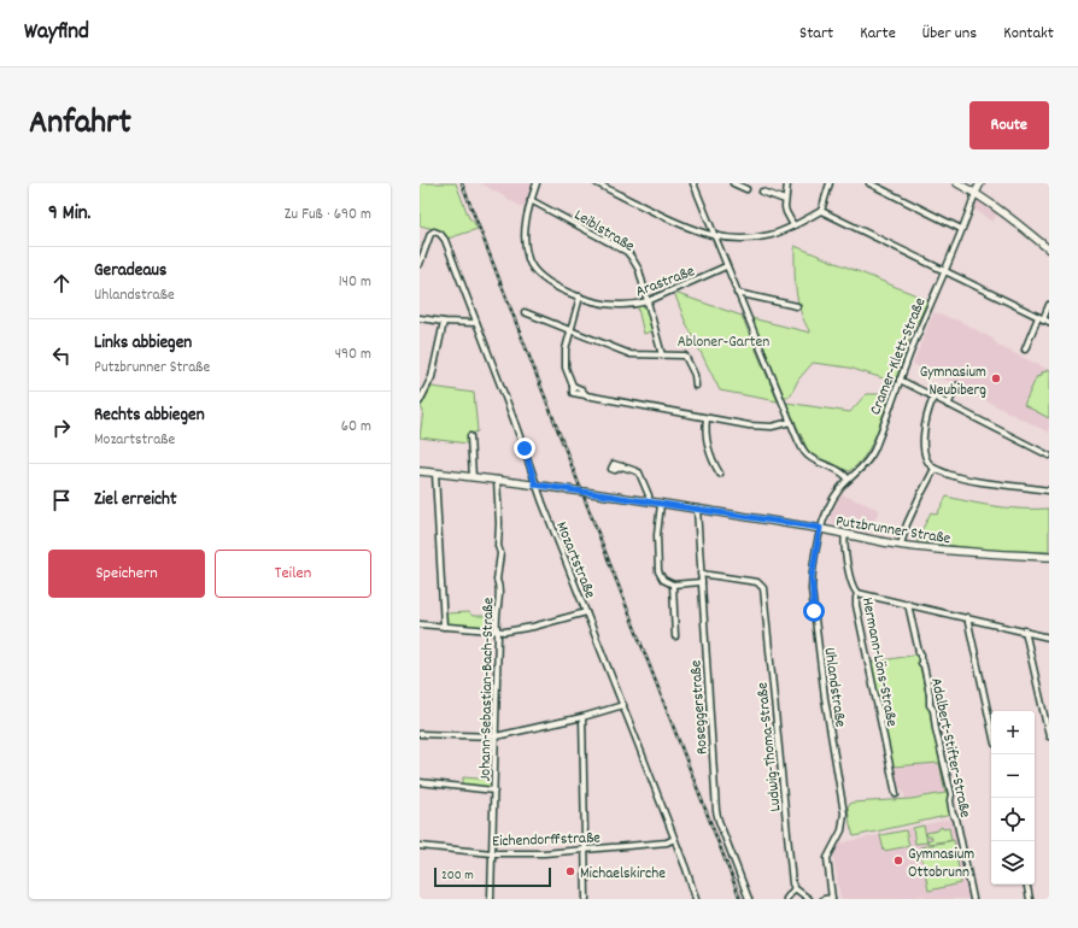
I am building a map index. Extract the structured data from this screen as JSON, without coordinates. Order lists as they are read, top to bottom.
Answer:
{
  "streets": {
    "main road": ["Cramer-Klett-Straße", "Putzbrunner Straße"],
    "street": [
      "Leiblstraße",
      "Arastraße",
      "Mozartstraße",
      "Hermann-Löns-Straße",
      "Uhlandstraße",
      "Johann-Sebastian-Bach-Straße",
      "Roseggerstraße",
      "Ludwig-Thoma-Straße",
      "Adalbert-Stifter-Straße",
      "Eichendorffstraße"
    ]
  },
  "crossings": [
    ["Leiblstraße", "Arastraße"],
    ["Cramer-Klett-Straße", "Putzbrunner Straße"],
    ["Cramer-Klett-Straße", "Uhlandstraße"],
    ["Putzbrunner Straße", "Mozartstraße"],
    ["Putzbrunner Straße", "Hermann-Löns-Straße"],
    ["Putzbrunner Straße", "Uhlandstraße"],
    ["Putzbrunner Straße", "Johann-Sebastian-Bach-Straße"],
    ["Putzbrunner Straße", "Roseggerstraße"],
    ["Mozartstraße", "Eichendorffstraße"],
    ["Johann-Sebastian-Bach-Straße", "Eichendorffstraße"],
    ["Roseggerstraße", "Ludwig-Thoma-Straße"]
  ],
  "parks": ["Abloner-Garten"],
  "places": ["Gymnasium Neubiberg", "Gymnasium Ottobrunn", "Michaelskirche"],
  "scale_bar": "200 m",
  "page": {
    "header": "Wayfind",
    "nav": [
      "Start",
      "Karte",
      "Über uns",
      "Kontakt"
    ],
    "title": "Anfahrt",
    "buttons": [
      "Route",
      ["Speichern", "Teilen"]
    ],
    "heading": ["9 Min.", "Zu Fuß · 690 m"],
    "list": [
      ["Geradeaus", "Uhlandstraße", "140 m"],
      ["Links abbiegen", "Putzbrunner Straße", "490 m"],
      ["Rechts abbiegen", "Mozartstraße", "60 m"],
      "Ziel erreicht"
    ],
    "map_buttons": ["+", "−"],
    "scale": "200 m"
  }
}
